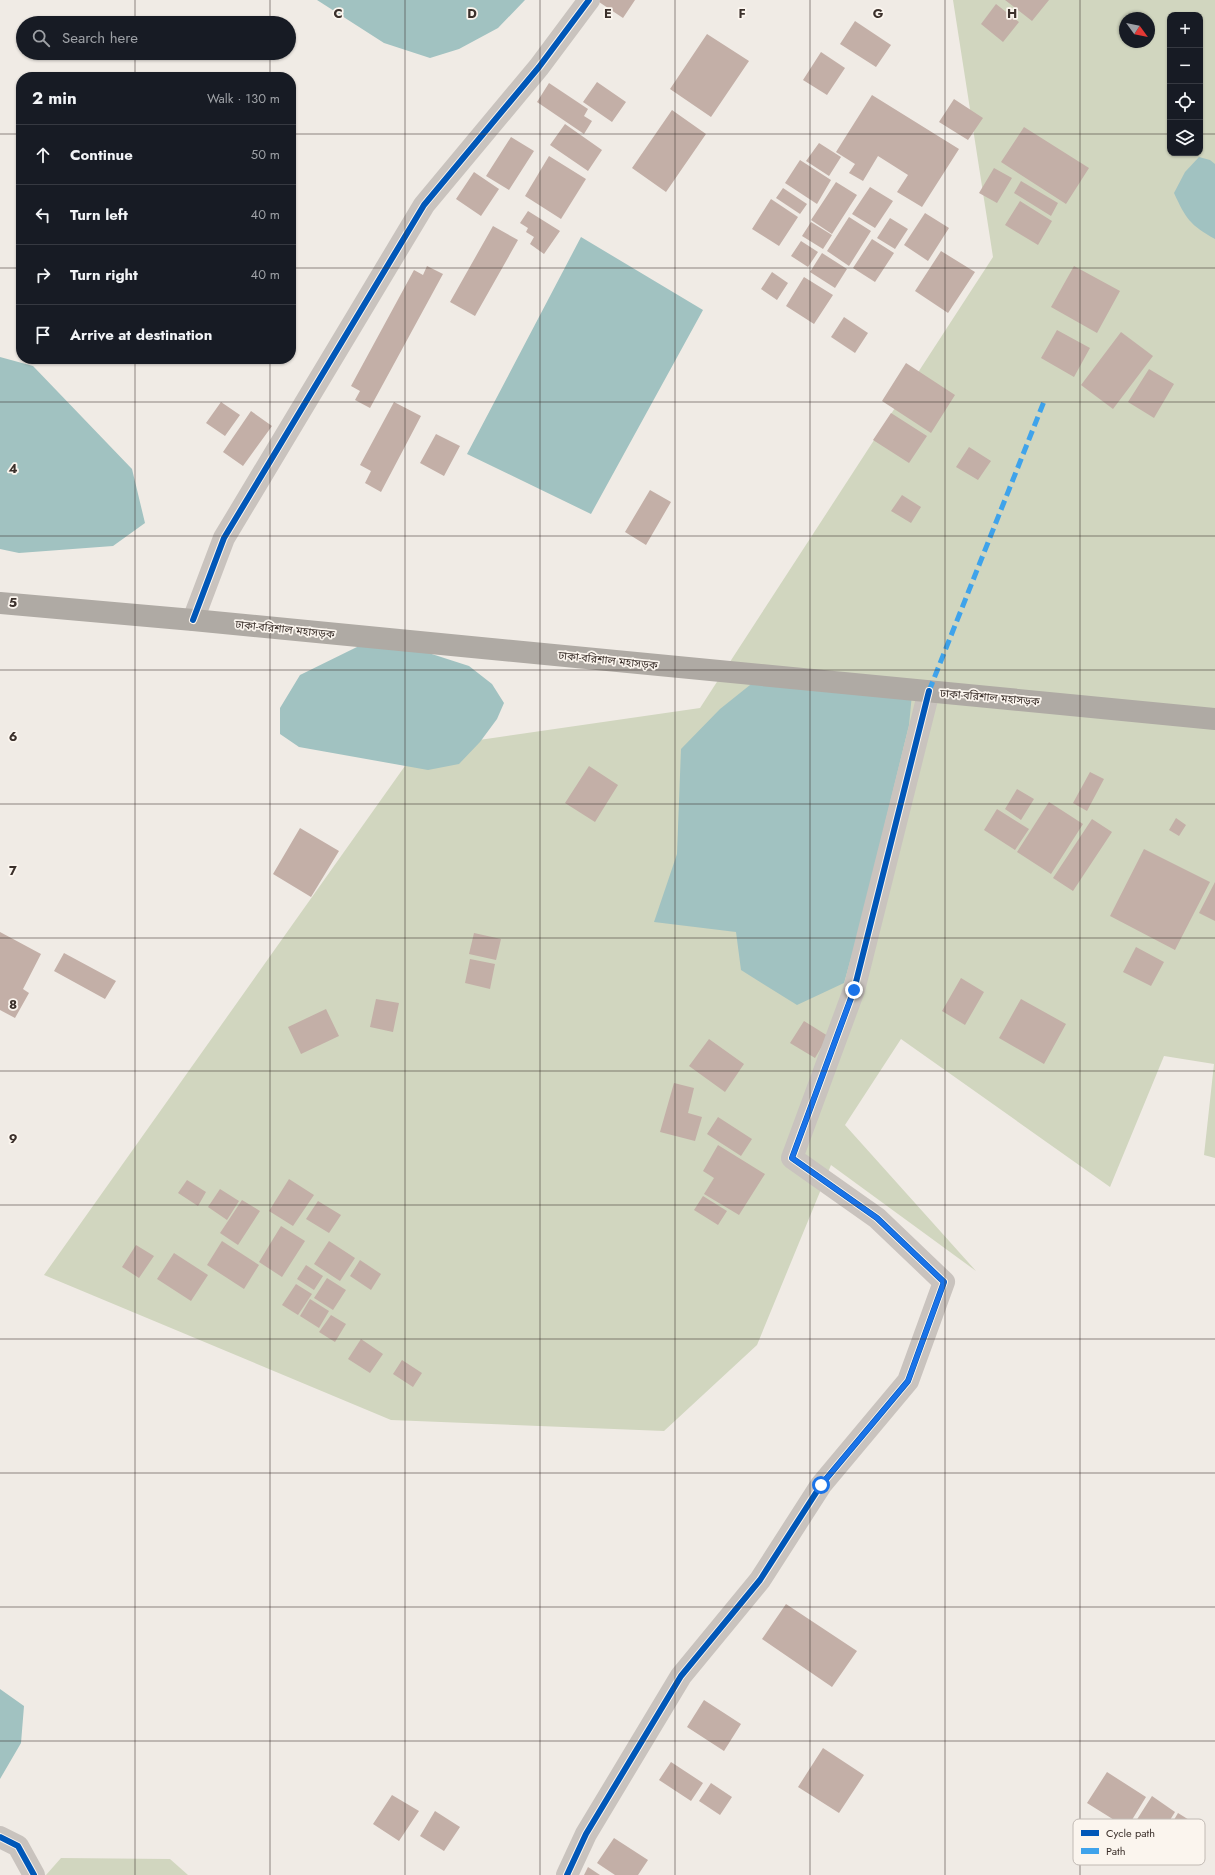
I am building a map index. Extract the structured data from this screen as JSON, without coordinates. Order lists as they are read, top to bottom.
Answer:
{
  "streets": {
    "highway": ["ঢাকা-বরিশাল মহাসড়ক"]
  },
  "legend": ["Cycle path", "Path"],
  "north": "bottom right",
  "page": {
    "map_buttons": ["+", "−"],
    "search": "Search here",
    "heading": ["2 min", "Walk · 130 m"],
    "list": [
      ["Continue", "50 m"],
      ["Turn left", "40 m"],
      ["Turn right", "40 m"],
      "Arrive at destination"
    ]
  },
  "grid": {
    "columns": [
      "C",
      "D",
      "E",
      "F",
      "G",
      "H"
    ],
    "rows": [
      "4",
      "5",
      "6",
      "7",
      "8",
      "9"
    ]
  }
}
